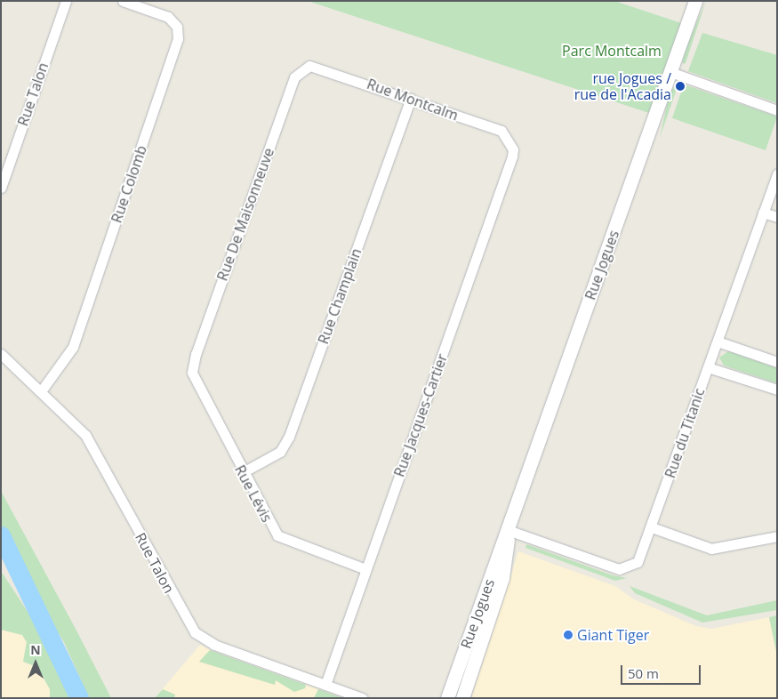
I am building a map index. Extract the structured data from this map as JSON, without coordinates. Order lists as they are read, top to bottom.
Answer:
{
  "streets": {
    "street": [
      "Rue Talon",
      "Rue Montcalm",
      "Rue Colomb",
      "Rue De Maisonneuve",
      "Rue Jogues",
      "Rue Champlain",
      "Rue Jacques-Cartier",
      "Rue du Titanic",
      "Rue Lévis"
    ]
  },
  "crossings": [
    ["Rue Talon", "Rue Colomb"],
    ["Rue Talon", "Rue Jacques-Cartier"],
    ["Rue Montcalm", "Rue De Maisonneuve"],
    ["Rue Montcalm", "Rue Champlain"],
    ["Rue Montcalm", "Rue Jacques-Cartier"],
    ["Rue De Maisonneuve", "Rue Lévis"],
    ["Rue Jogues", "Rue du Titanic"],
    ["Rue Champlain", "Rue Lévis"],
    ["Rue Jacques-Cartier", "Rue Lévis"]
  ],
  "parks": ["Parc Montcalm"],
  "places": ["rue Jogues / rue de l'Acadia", "Giant Tiger"],
  "scale_bar": "50 m",
  "north": "top"
}
